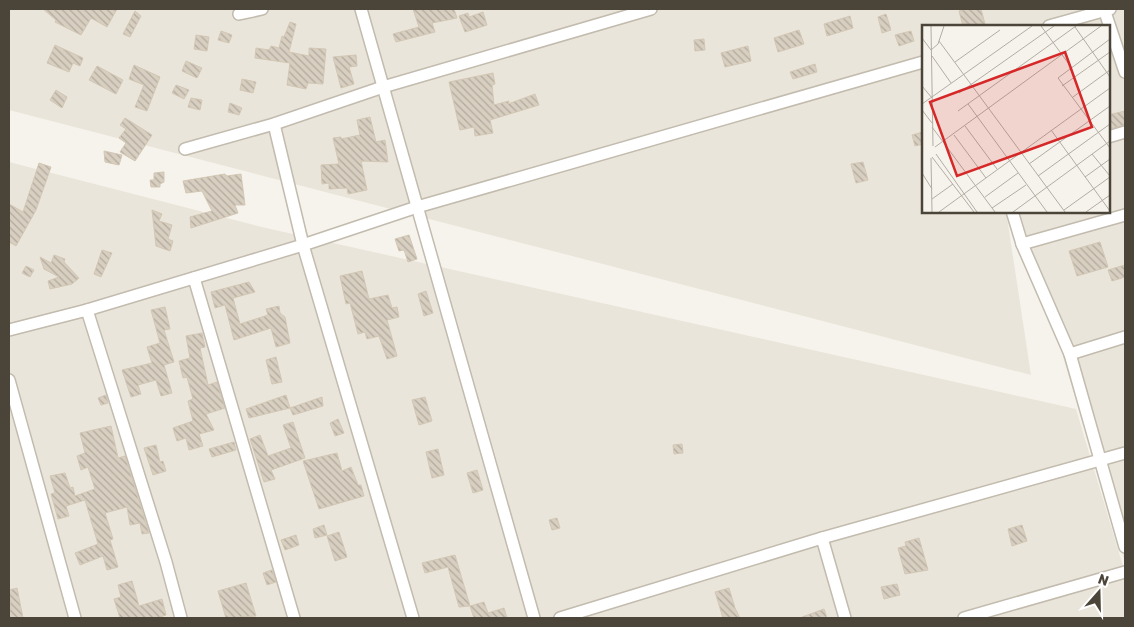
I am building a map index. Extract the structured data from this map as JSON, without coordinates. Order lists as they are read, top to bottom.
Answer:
{
  "north": "top"
}
